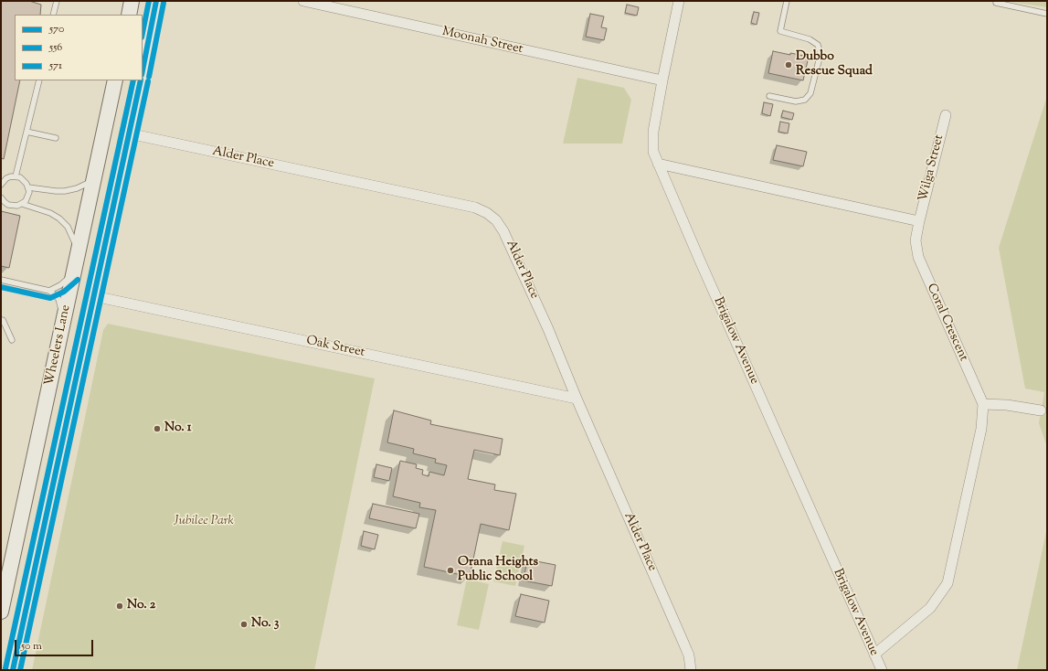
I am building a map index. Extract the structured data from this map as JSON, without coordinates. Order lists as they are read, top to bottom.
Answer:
{
  "streets": {
    "main road": ["Wheelers Lane"],
    "street": [
      "Moonah Street",
      "Alder Place",
      "Wilga Street",
      "Coral Crescent",
      "Brigalow Avenue",
      "Oak Street"
    ]
  },
  "crossings": [
    ["Moonah Street", "Brigalow Avenue"],
    ["Alder Place", "Wheelers Lane"],
    ["Alder Place", "Oak Street"],
    ["Wilga Street", "Coral Crescent"],
    ["Coral Crescent", "Brigalow Avenue"],
    ["Wheelers Lane", "Oak Street"]
  ],
  "parks": ["Jubilee Park"],
  "places": [
    "Dubbo Rescue Squad",
    "No. 1",
    "Orana Heights Public School",
    "No. 2",
    "No. 3"
  ],
  "lines": ["transit line 570", "transit line 571", "transit line 556"],
  "legend": ["570", "556", "571"],
  "scale_bar": "50 m"
}
